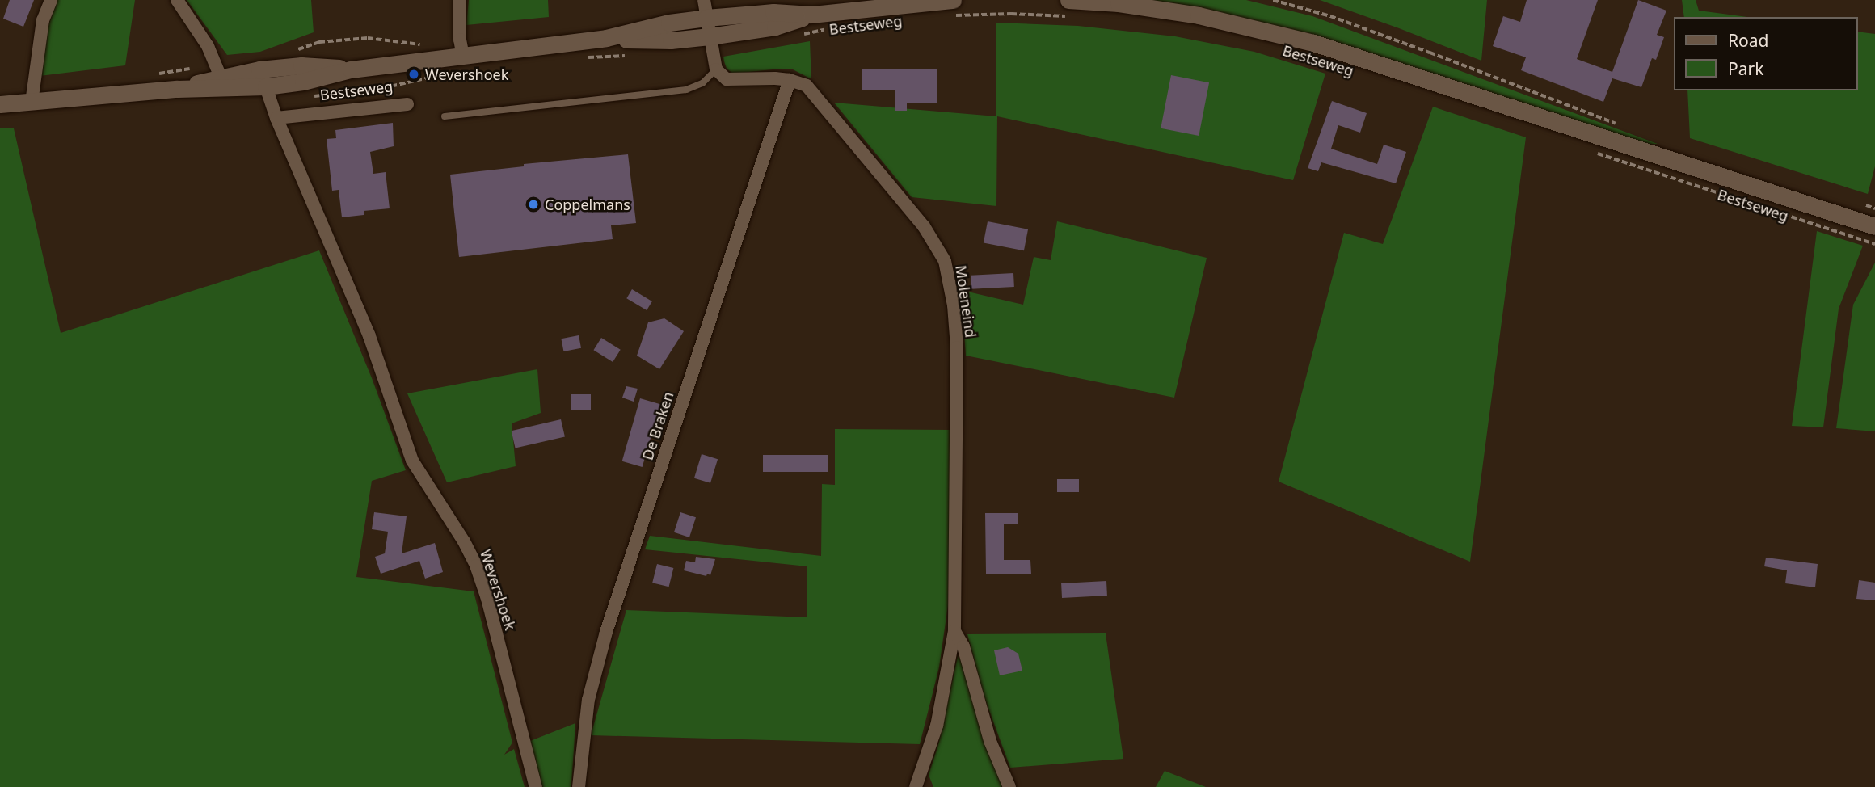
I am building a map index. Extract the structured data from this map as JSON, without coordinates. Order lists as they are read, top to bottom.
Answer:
{
  "streets": {
    "main road": ["Bestseweg"],
    "street": ["Moleneind", "De Braken", "Wevershoek"]
  },
  "crossings": [
    ["Bestseweg", "Wevershoek"],
    ["Moleneind", "De Braken"]
  ],
  "places": ["Wevershoek", "Coppelmans"],
  "legend": ["Road", "Park"]
}
